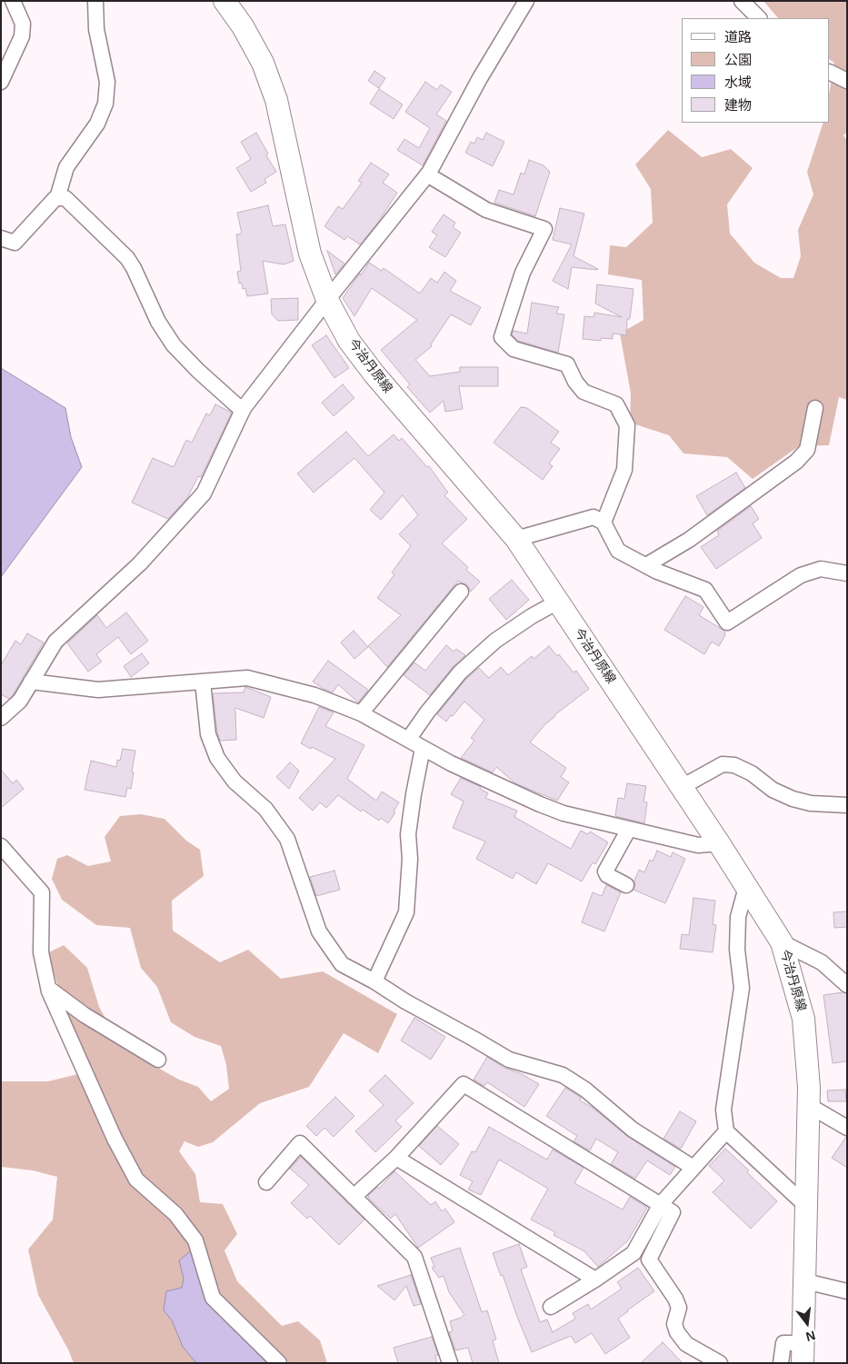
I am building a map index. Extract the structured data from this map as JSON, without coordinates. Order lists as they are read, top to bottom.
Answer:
{
  "streets": {
    "main road": ["今治丹原線"]
  },
  "legend": [
    "道路",
    "公園",
    "水域",
    "建物"
  ],
  "north": "bottom"
}
